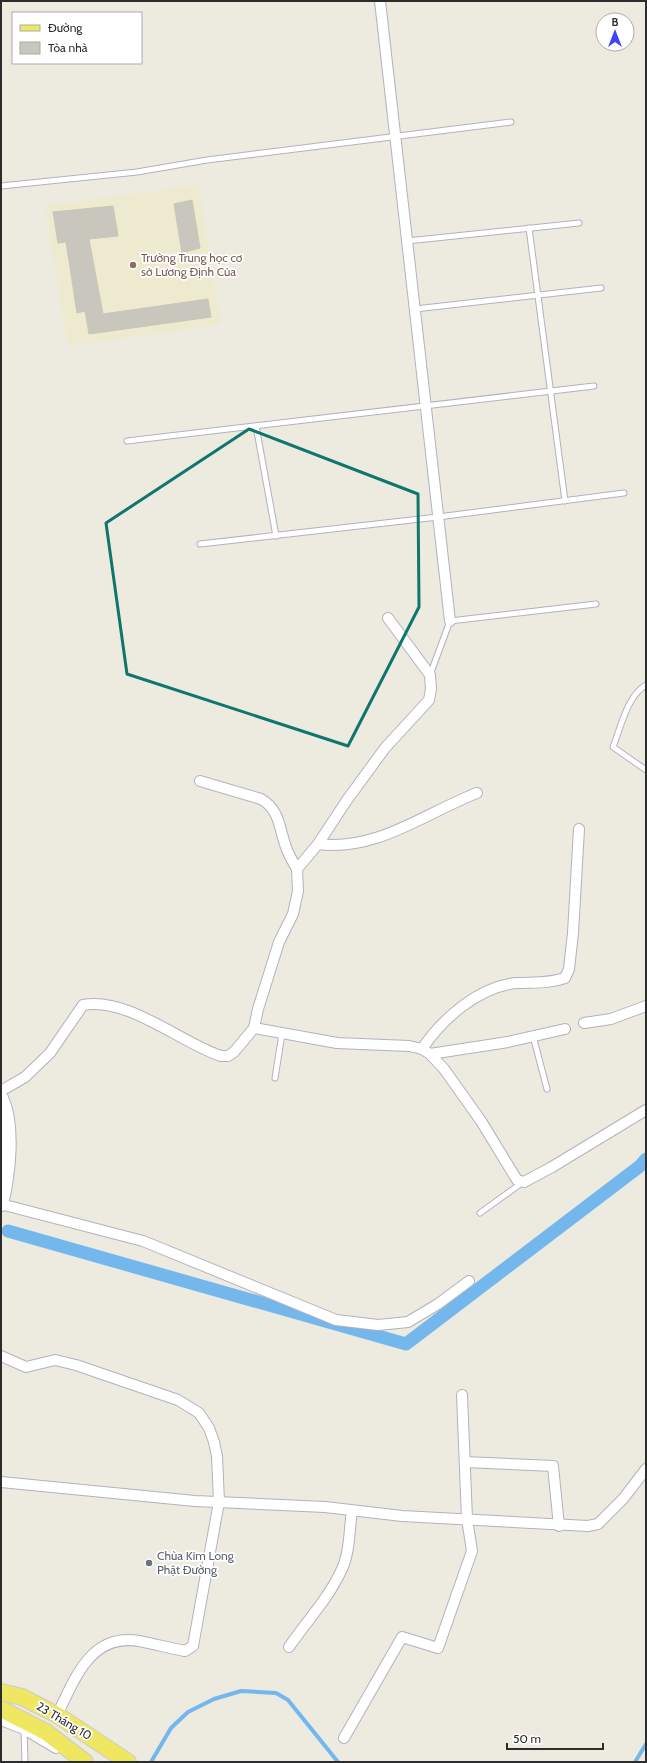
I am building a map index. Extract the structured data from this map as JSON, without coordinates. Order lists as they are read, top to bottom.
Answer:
{
  "streets": {
    "main road": ["23 Tháng 10"]
  },
  "places": ["Trường Trung học cơ sở Lương Định Của", "Chùa Kim Long Phật Đường"],
  "legend": ["Đường", "Tòa nhà"],
  "scale_bar": "50 m",
  "north": "top"
}
